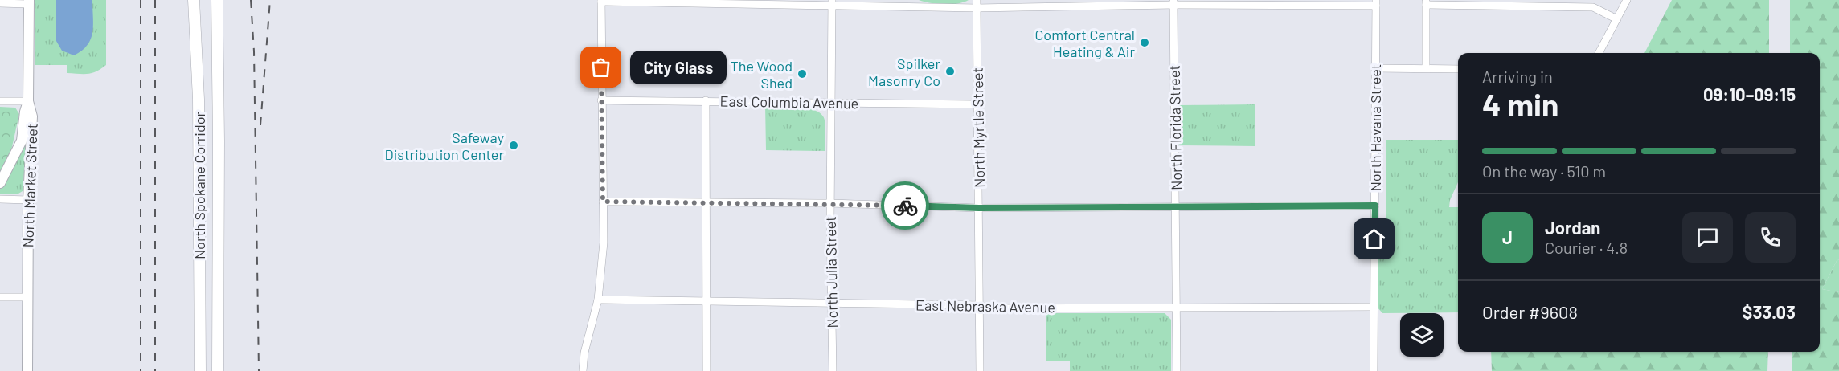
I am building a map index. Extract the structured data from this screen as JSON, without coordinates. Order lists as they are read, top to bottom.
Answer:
{
  "streets": {
    "highway": ["North Spokane Corridor"],
    "main road": ["North Market Street"],
    "street": [
      "East Columbia Avenue",
      "North Myrtle Street",
      "North Florida Street",
      "North Havana Street",
      "North Julia Street",
      "East Nebraska Avenue"
    ]
  },
  "crossings": [
    ["East Columbia Avenue", "North Myrtle Street"],
    ["East Columbia Avenue", "North Julia Street"],
    ["North Myrtle Street", "East Nebraska Avenue"],
    ["North Florida Street", "East Nebraska Avenue"],
    ["North Havana Street", "East Nebraska Avenue"],
    ["North Julia Street", "East Nebraska Avenue"]
  ],
  "places": [
    "Comfort Central Heating & Air",
    "City Glass",
    "Spilker Masonry Co",
    "The Wood Shed",
    "Safeway Distribution Center"
  ],
  "page": {
    "bubble": "City Glass",
    "heading": ["4 min", "Arriving in", "09:10–09:15"],
    "panel": [
      "Jordan",
      "Courier · 4.8",
      "Order #9608",
      "$33.03"
    ],
    "bar": "On the way · 510 m",
    "round": "J"
  }
}
